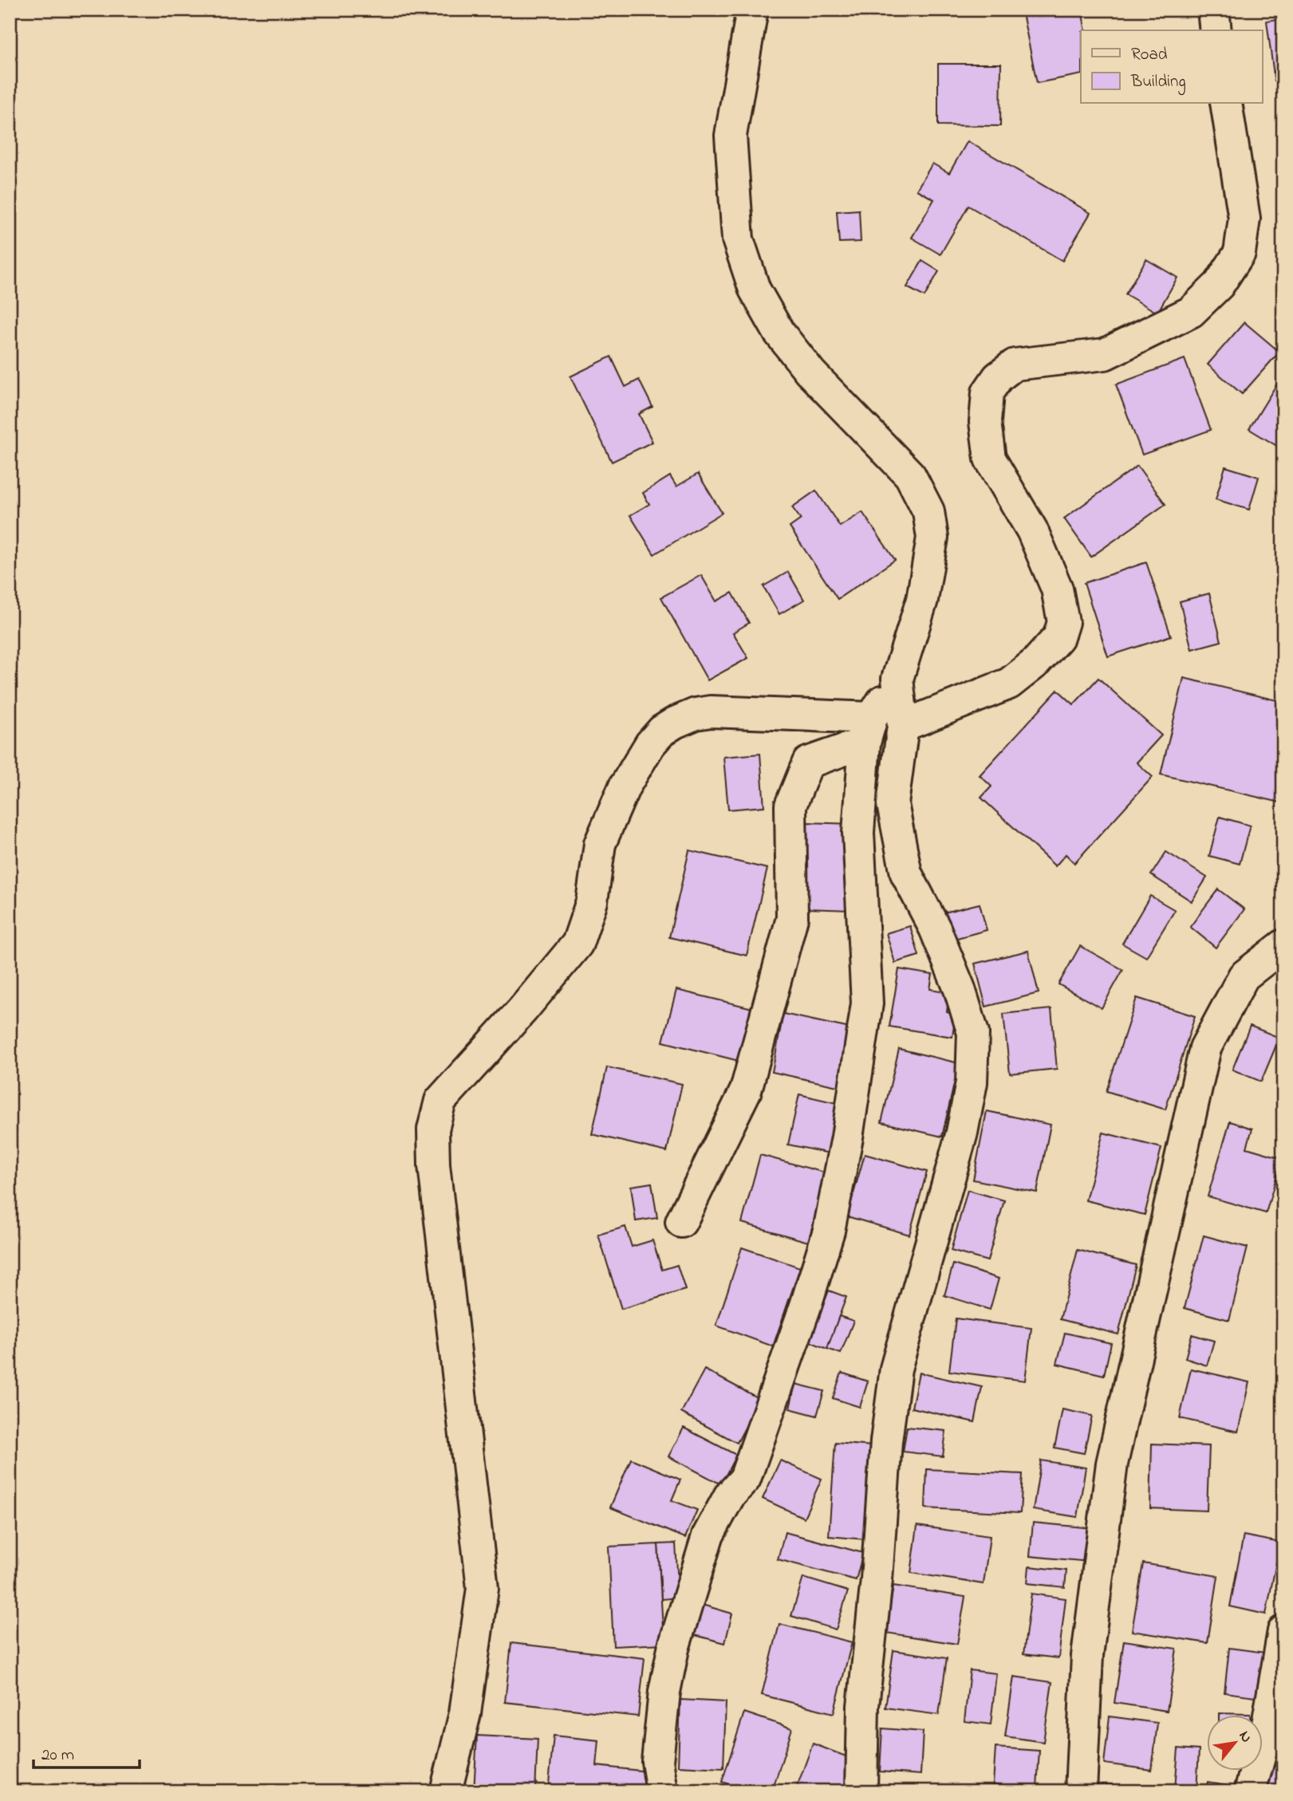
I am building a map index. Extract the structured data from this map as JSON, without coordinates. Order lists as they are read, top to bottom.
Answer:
{
  "legend": ["Road", "Building"],
  "scale_bar": "20 m",
  "north": "top right"
}
